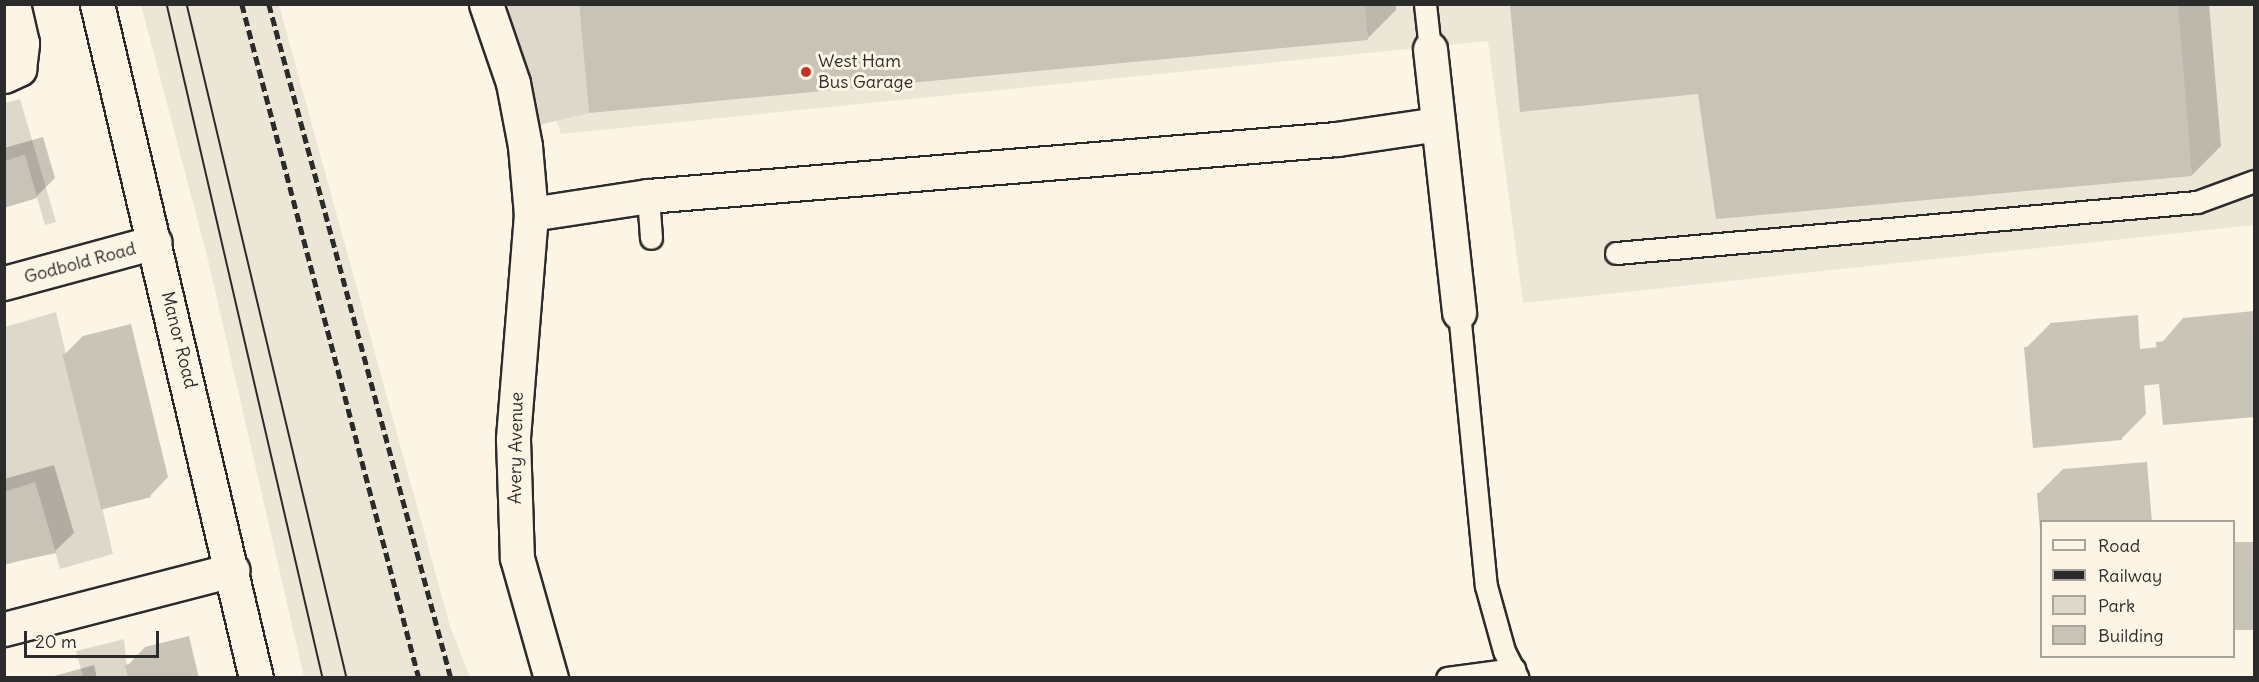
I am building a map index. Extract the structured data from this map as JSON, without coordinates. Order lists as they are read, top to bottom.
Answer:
{
  "streets": {
    "street": ["Godbold Road", "Manor Road", "Avery Avenue"]
  },
  "crossings": [
    ["Godbold Road", "Manor Road"]
  ],
  "places": ["West Ham Bus Garage"],
  "legend": [
    "Road",
    "Railway",
    "Park",
    "Building"
  ],
  "scale_bar": "20 m"
}
